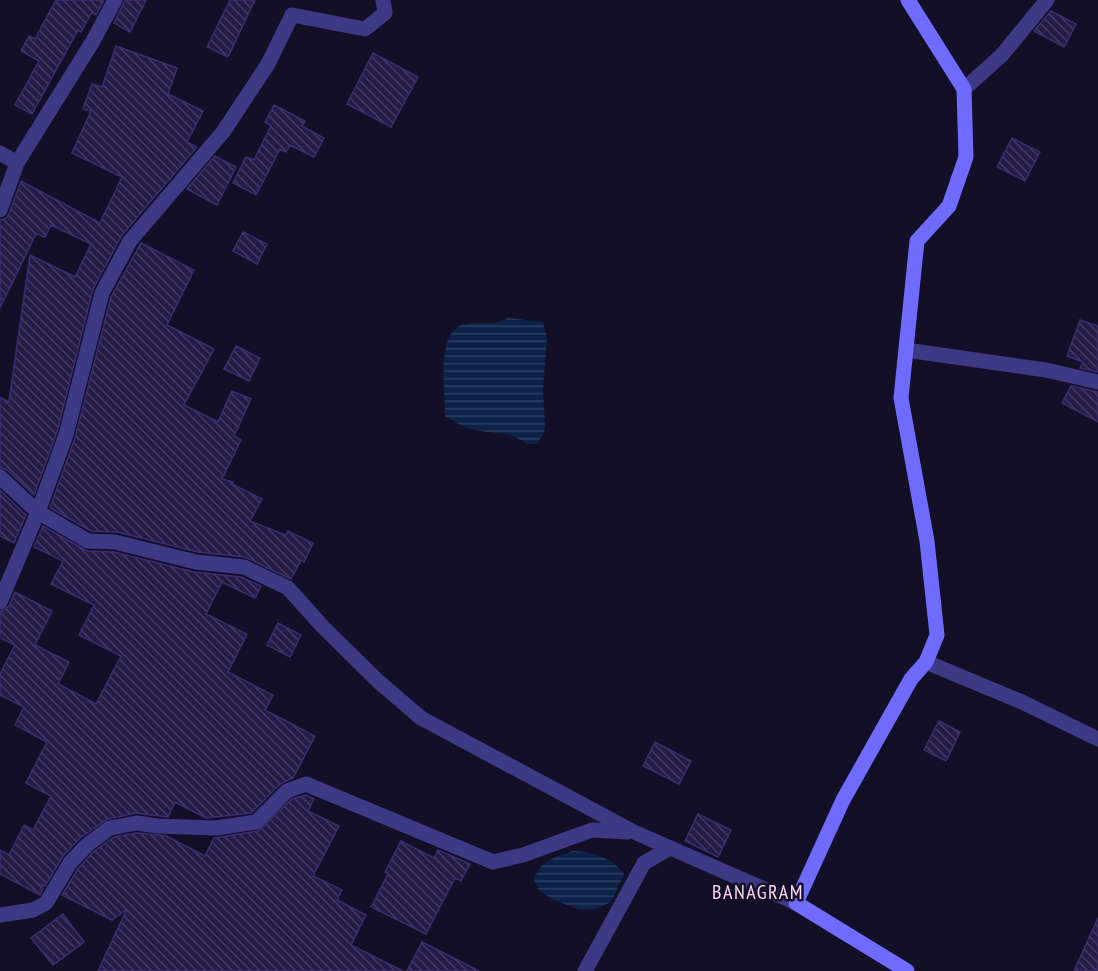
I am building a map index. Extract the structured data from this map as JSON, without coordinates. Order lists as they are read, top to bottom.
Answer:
{
  "districts": ["BANAGRAM"]
}
